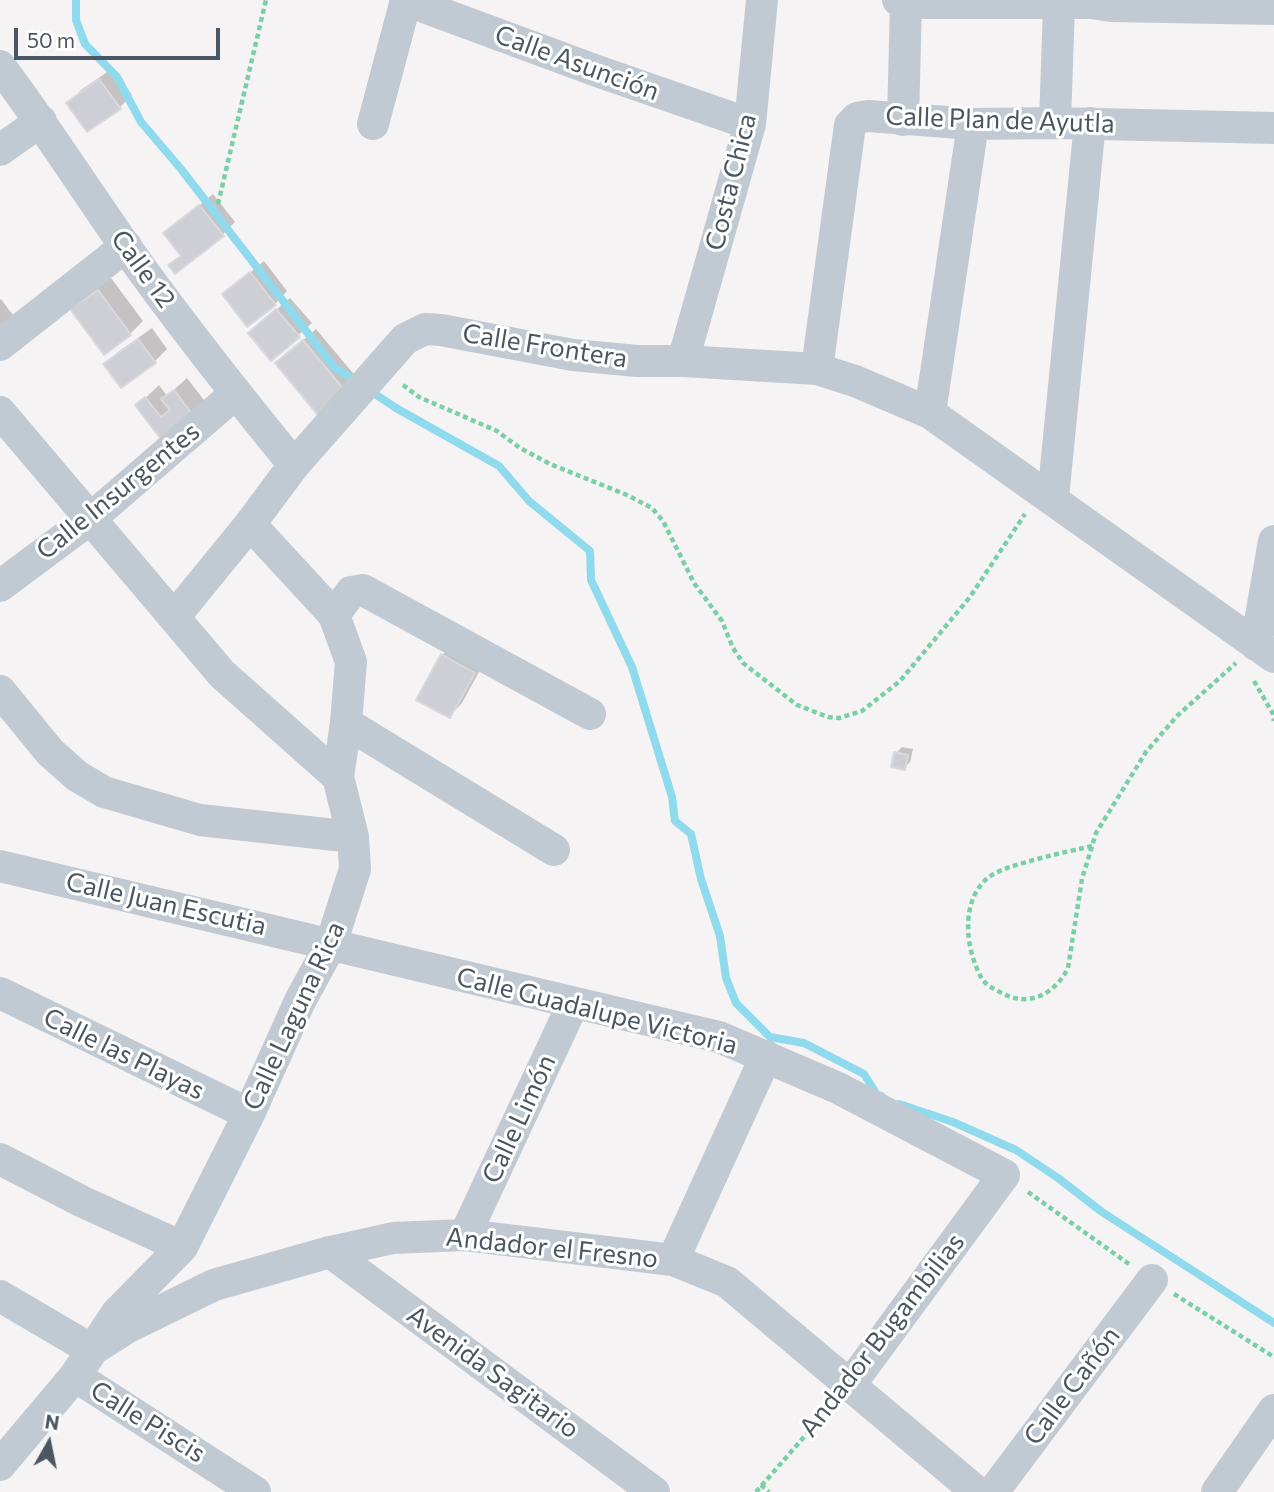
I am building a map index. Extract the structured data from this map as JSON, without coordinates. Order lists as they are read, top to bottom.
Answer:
{
  "streets": {
    "street": [
      "Calle Asunción",
      "Calle Plan de Ayutla",
      "Costa Chica",
      "Calle 12",
      "Calle Frontera",
      "Calle Insurgentes",
      "Calle Juan Escutia",
      "Calle Guadalupe Victoria",
      "Calle Laguna Rica",
      "Calle las Playas",
      "Calle Limón",
      "Andador el Fresno",
      "Andador Bugambilias",
      "Avenida Sagitario",
      "Calle Cañón",
      "Calle Piscis"
    ]
  },
  "crossings": [
    ["Calle Asunción", "Costa Chica"],
    ["Calle Plan de Ayutla", "Calle Frontera"],
    ["Costa Chica", "Calle Frontera"],
    ["Calle 12", "Calle Frontera"],
    ["Calle 12", "Calle Insurgentes"],
    ["Calle Juan Escutia", "Calle Guadalupe Victoria"],
    ["Calle Juan Escutia", "Calle Laguna Rica"],
    ["Calle Guadalupe Victoria", "Calle Laguna Rica"],
    ["Calle Guadalupe Victoria", "Calle Limón"],
    ["Calle Guadalupe Victoria", "Andador Bugambilias"],
    ["Calle Laguna Rica", "Calle las Playas"],
    ["Calle Laguna Rica", "Andador el Fresno"],
    ["Calle Laguna Rica", "Calle Piscis"],
    ["Calle Limón", "Andador el Fresno"],
    ["Andador el Fresno", "Andador Bugambilias"],
    ["Andador el Fresno", "Avenida Sagitario"]
  ],
  "scale_bar": "50 m",
  "north": "top"
}
